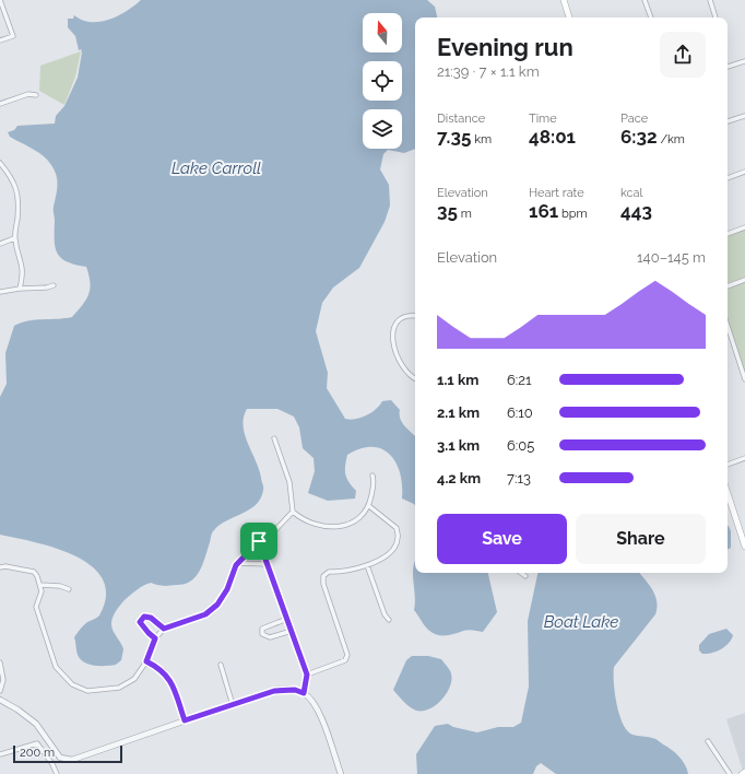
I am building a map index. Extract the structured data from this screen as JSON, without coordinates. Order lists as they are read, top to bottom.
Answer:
{
  "water": ["Lake Carroll", "Boat Lake"],
  "scale_bar": "200 m",
  "north": "top",
  "page": {
    "heading": ["Evening run", "21:39 · 7 × 1.1 km"],
    "stats": [
      ["Distance", "7.35 km"],
      ["Time", "48:01"],
      ["Pace", "6:32 /km"],
      ["Elevation", "35 m"],
      ["Heart rate", "161 bpm"],
      ["kcal", "443"]
    ],
    "chart": ["Elevation", "140–145 m"],
    "list": [
      {
        "name": "1.1 km",
        "note": "6:21"
      },
      {
        "name": "2.1 km",
        "note": "6:10"
      },
      {
        "name": "3.1 km",
        "note": "6:05"
      },
      {
        "name": "4.2 km",
        "note": "7:13"
      }
    ],
    "buttons": ["Save", "Share"],
    "scale": "200 m"
  }
}
